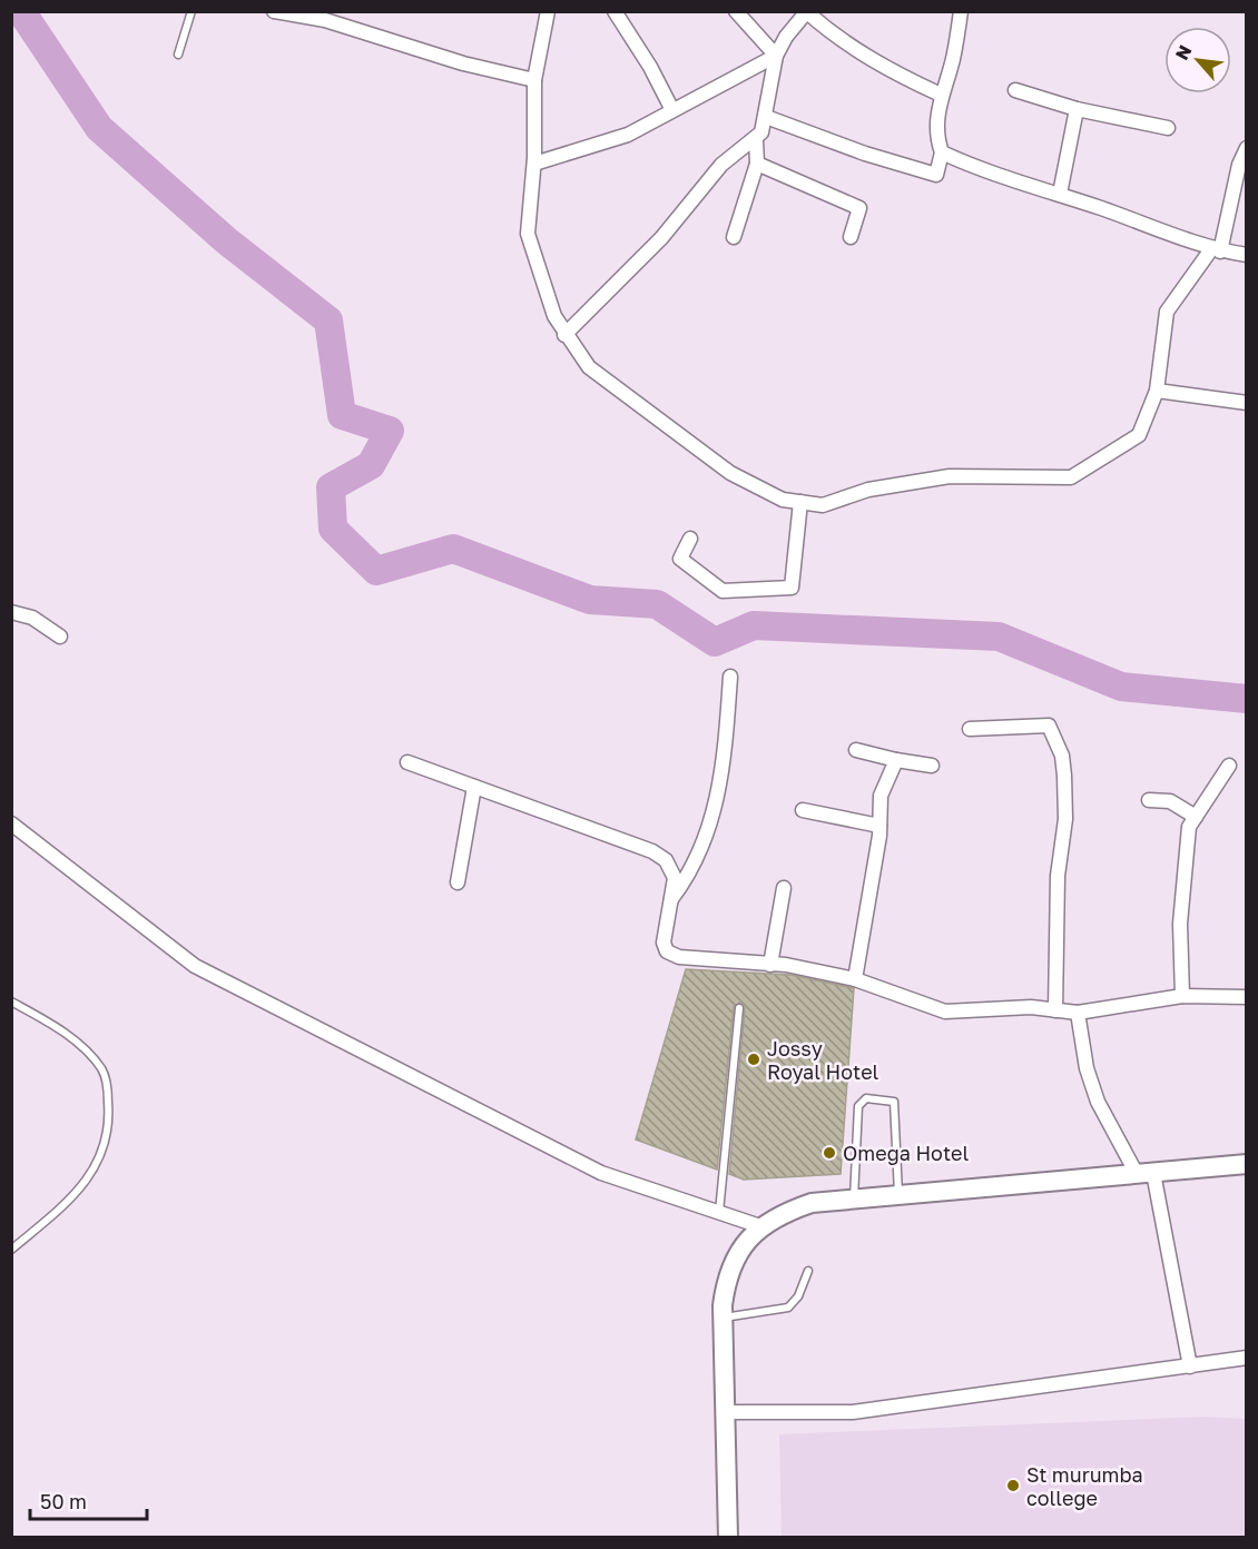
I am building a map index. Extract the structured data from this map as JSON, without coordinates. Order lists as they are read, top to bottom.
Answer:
{
  "places": ["Jossy Royal Hotel", "Omega Hotel", "St murumba college"],
  "scale_bar": "50 m",
  "north": "top left"
}
